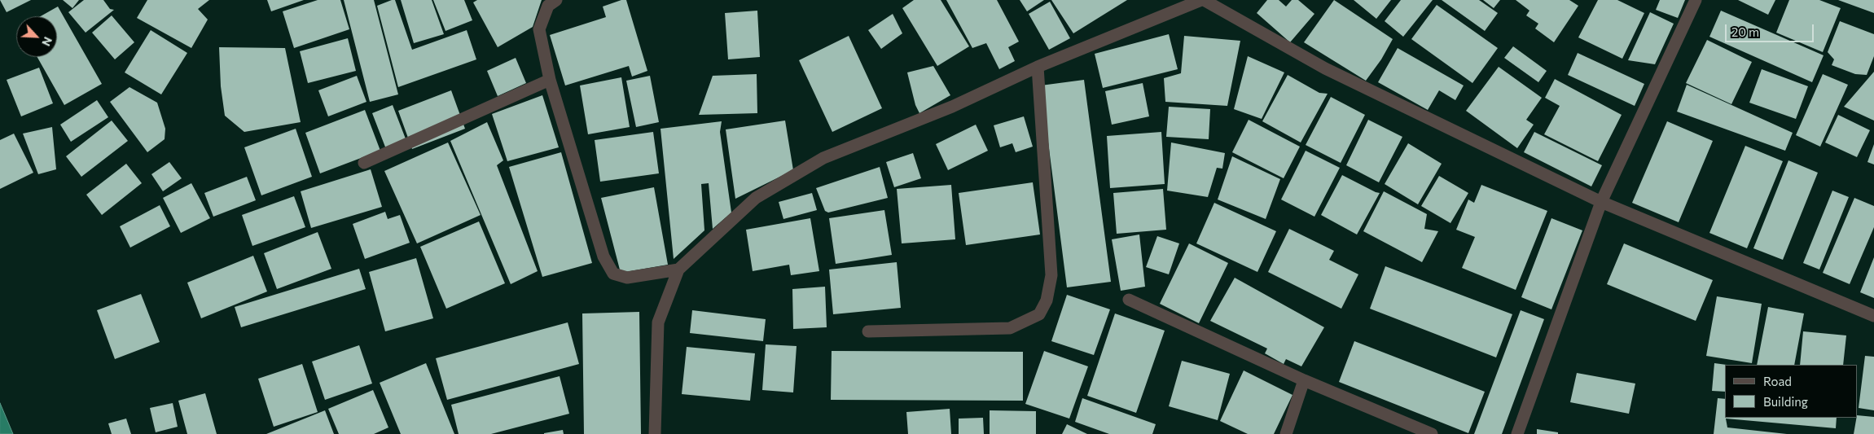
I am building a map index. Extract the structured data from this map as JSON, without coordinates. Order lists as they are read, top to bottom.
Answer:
{
  "legend": ["Road", "Building"],
  "scale_bar": "20 m",
  "north": "bottom right"
}
